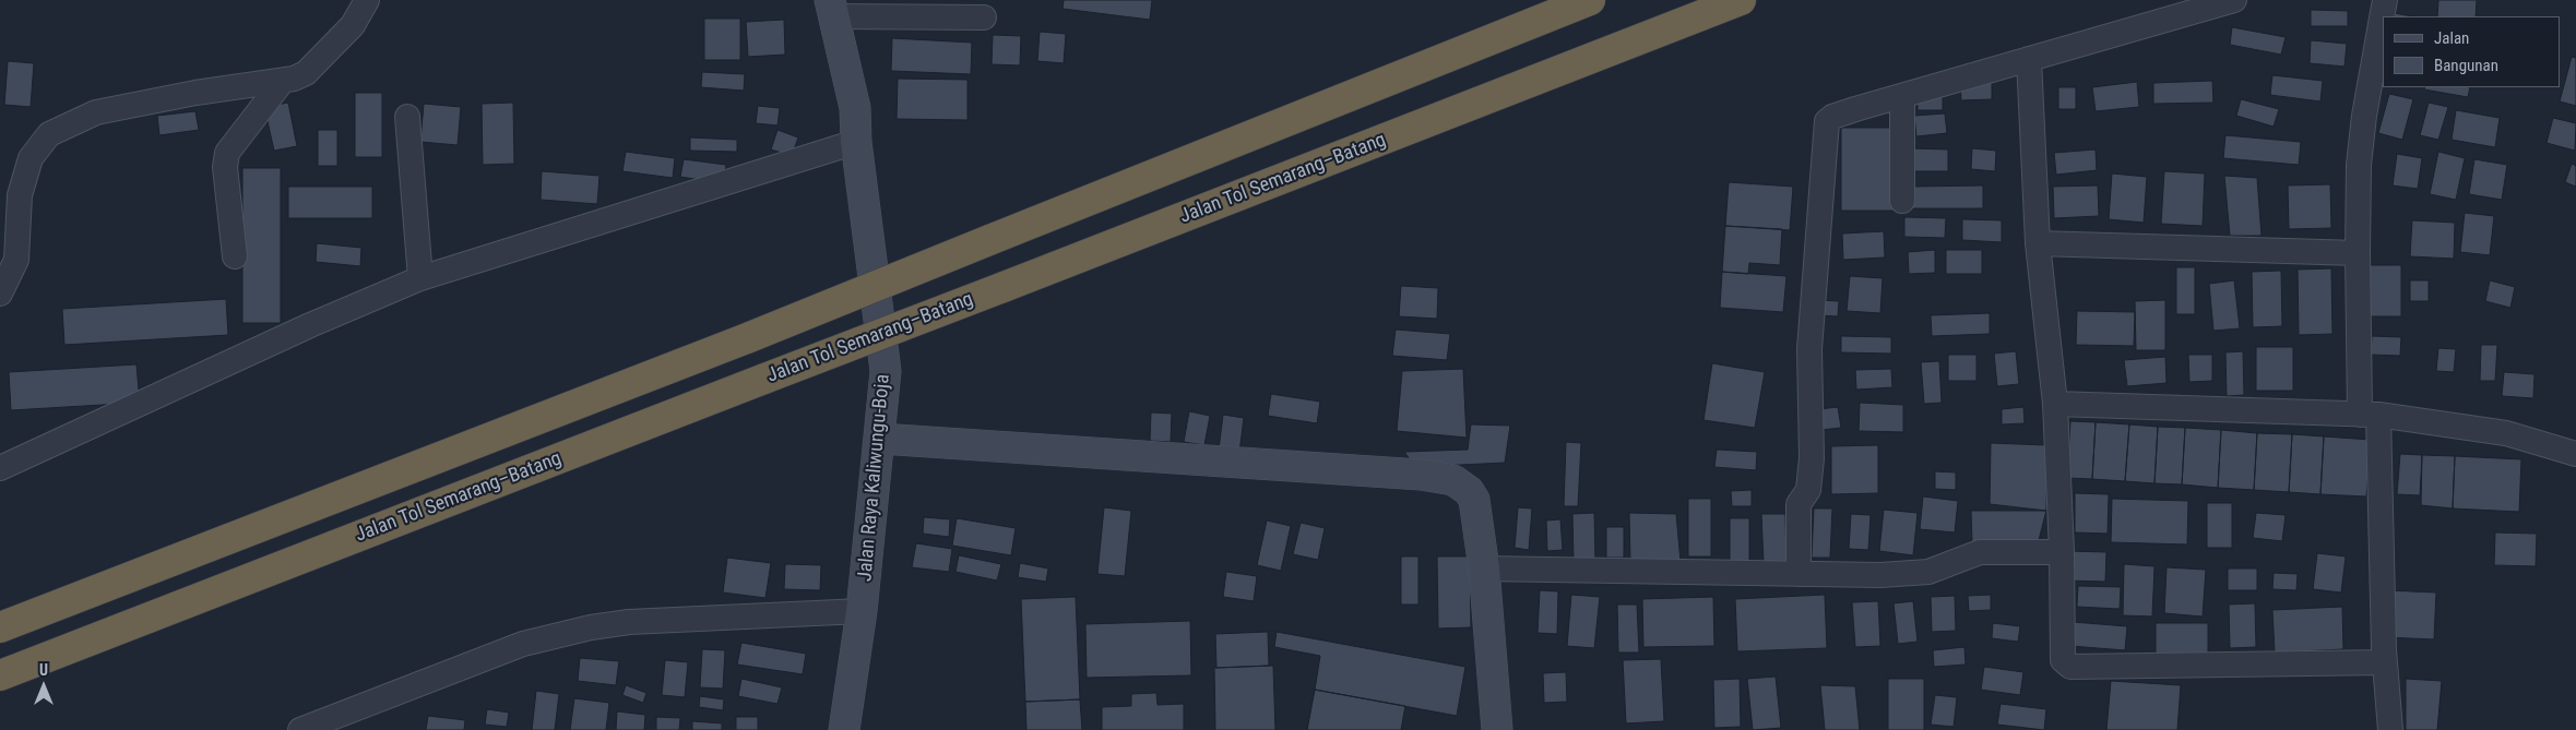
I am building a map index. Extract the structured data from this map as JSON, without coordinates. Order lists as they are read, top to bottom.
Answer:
{
  "streets": {
    "highway": ["Jalan Tol Semarang–Batang"],
    "street": ["Jalan Raya Kaliwungu-Boja"]
  },
  "legend": ["Jalan", "Bangunan"],
  "north": "top"
}
